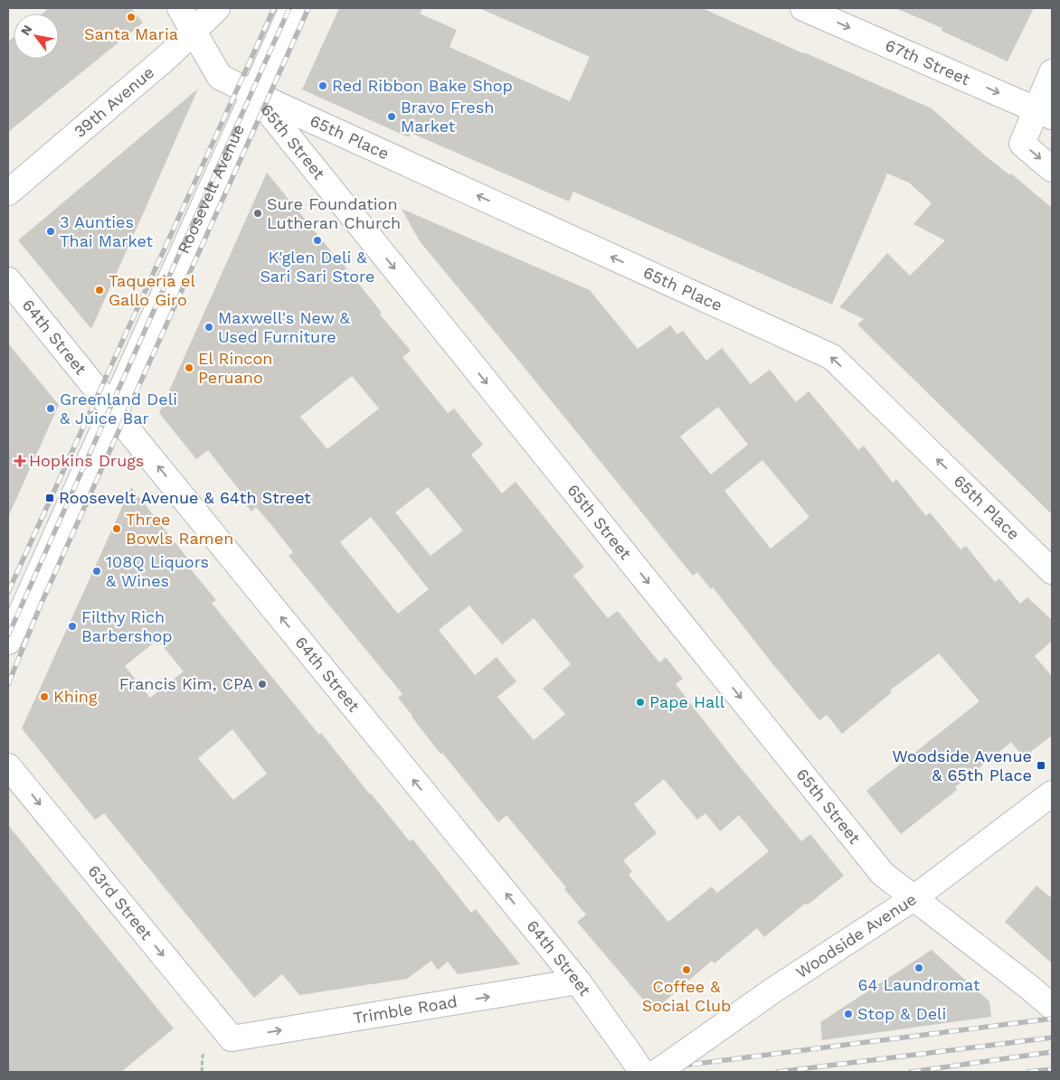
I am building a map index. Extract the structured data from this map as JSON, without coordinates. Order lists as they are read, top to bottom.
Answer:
{
  "streets": {
    "street": [
      "67th Street",
      "39th Avenue",
      "65th Place",
      "65th Street",
      "Roosevelt Avenue",
      "64th Street",
      "63rd Street",
      "Woodside Avenue",
      "Trimble Road"
    ]
  },
  "crossings": [
    ["39th Avenue", "65th Street"],
    ["65th Place", "65th Street"],
    ["65th Place", "Roosevelt Avenue"],
    ["65th Street", "Roosevelt Avenue"],
    ["65th Street", "Woodside Avenue"],
    ["Roosevelt Avenue", "64th Street"],
    ["64th Street", "Trimble Road"],
    ["63rd Street", "Trimble Road"]
  ],
  "one_way": [
    "67th Street",
    "65th Place",
    "65th Street",
    "64th Street",
    "63rd Street",
    "Trimble Road"
  ],
  "places": {
    "other": [
      "Santa Maria",
      "Red Ribbon Bake Shop",
      "Bravo Fresh Market",
      "Sure Foundation Lutheran Church",
      "3 Aunties Thai Market",
      "K'glen Deli & Sari Sari Store",
      "Taqueria el Gallo Giro",
      "Maxwell's New & Used Furniture",
      "El Rincon Peruano",
      "Greenland Deli & Juice Bar",
      "Three Bowls Ramen",
      "108Q Liquors & Wines",
      "Filthy Rich Barbershop",
      "Francis Kim, CPA",
      "Khing",
      "Pape Hall",
      "64 Laundromat",
      "Coffee & Social Club",
      "Stop & Deli"
    ],
    "health": ["Hopkins Drugs"],
    "transit": ["Roosevelt Avenue & 64th Street", "Woodside Avenue & 65th Place"]
  },
  "north": "top left"
}
